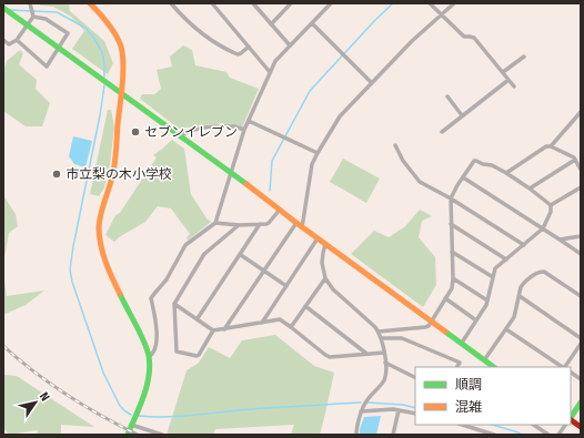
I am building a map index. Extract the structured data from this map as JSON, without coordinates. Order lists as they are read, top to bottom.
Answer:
{
  "places": ["セブンイレブン", "市立梨の木小学校"],
  "legend": ["順調", "混雑"],
  "north": "top right"
}
